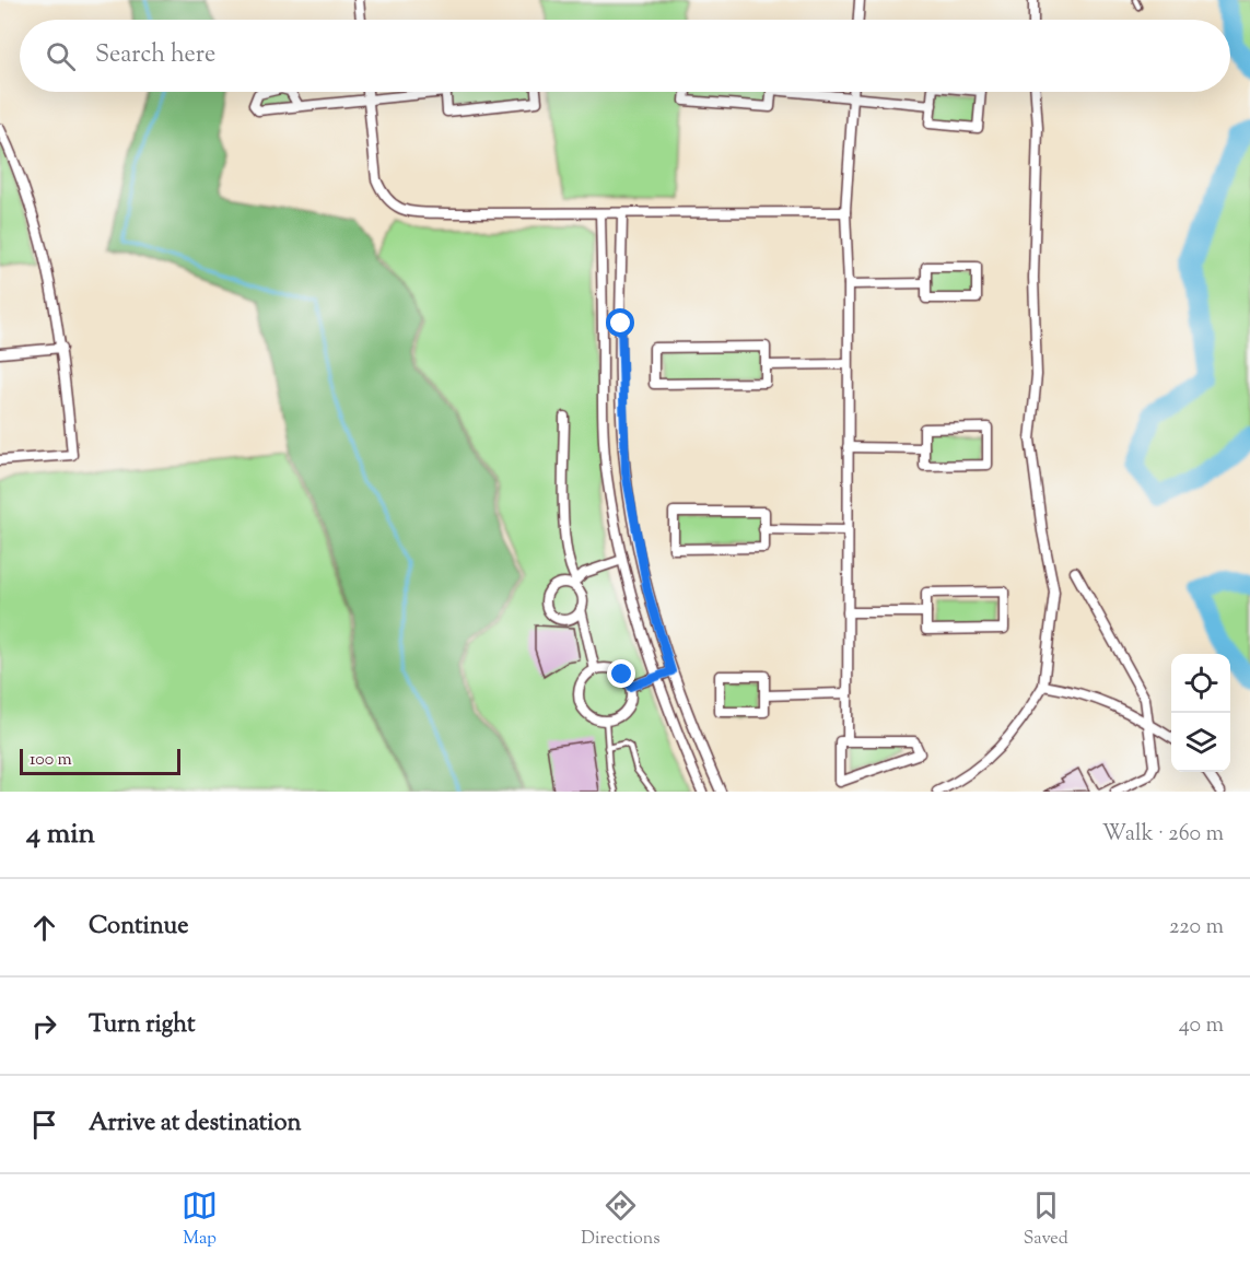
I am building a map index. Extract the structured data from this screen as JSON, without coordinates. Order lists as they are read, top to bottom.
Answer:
{
  "scale_bar": "100 m",
  "page": {
    "search": "Search here",
    "scale": "100 m",
    "heading": ["4 min", "Walk · 260 m"],
    "list": [
      ["Continue", "220 m"],
      ["Turn right", "40 m"],
      "Arrive at destination"
    ],
    "nav": ["Map", "Directions", "Saved"]
  }
}
